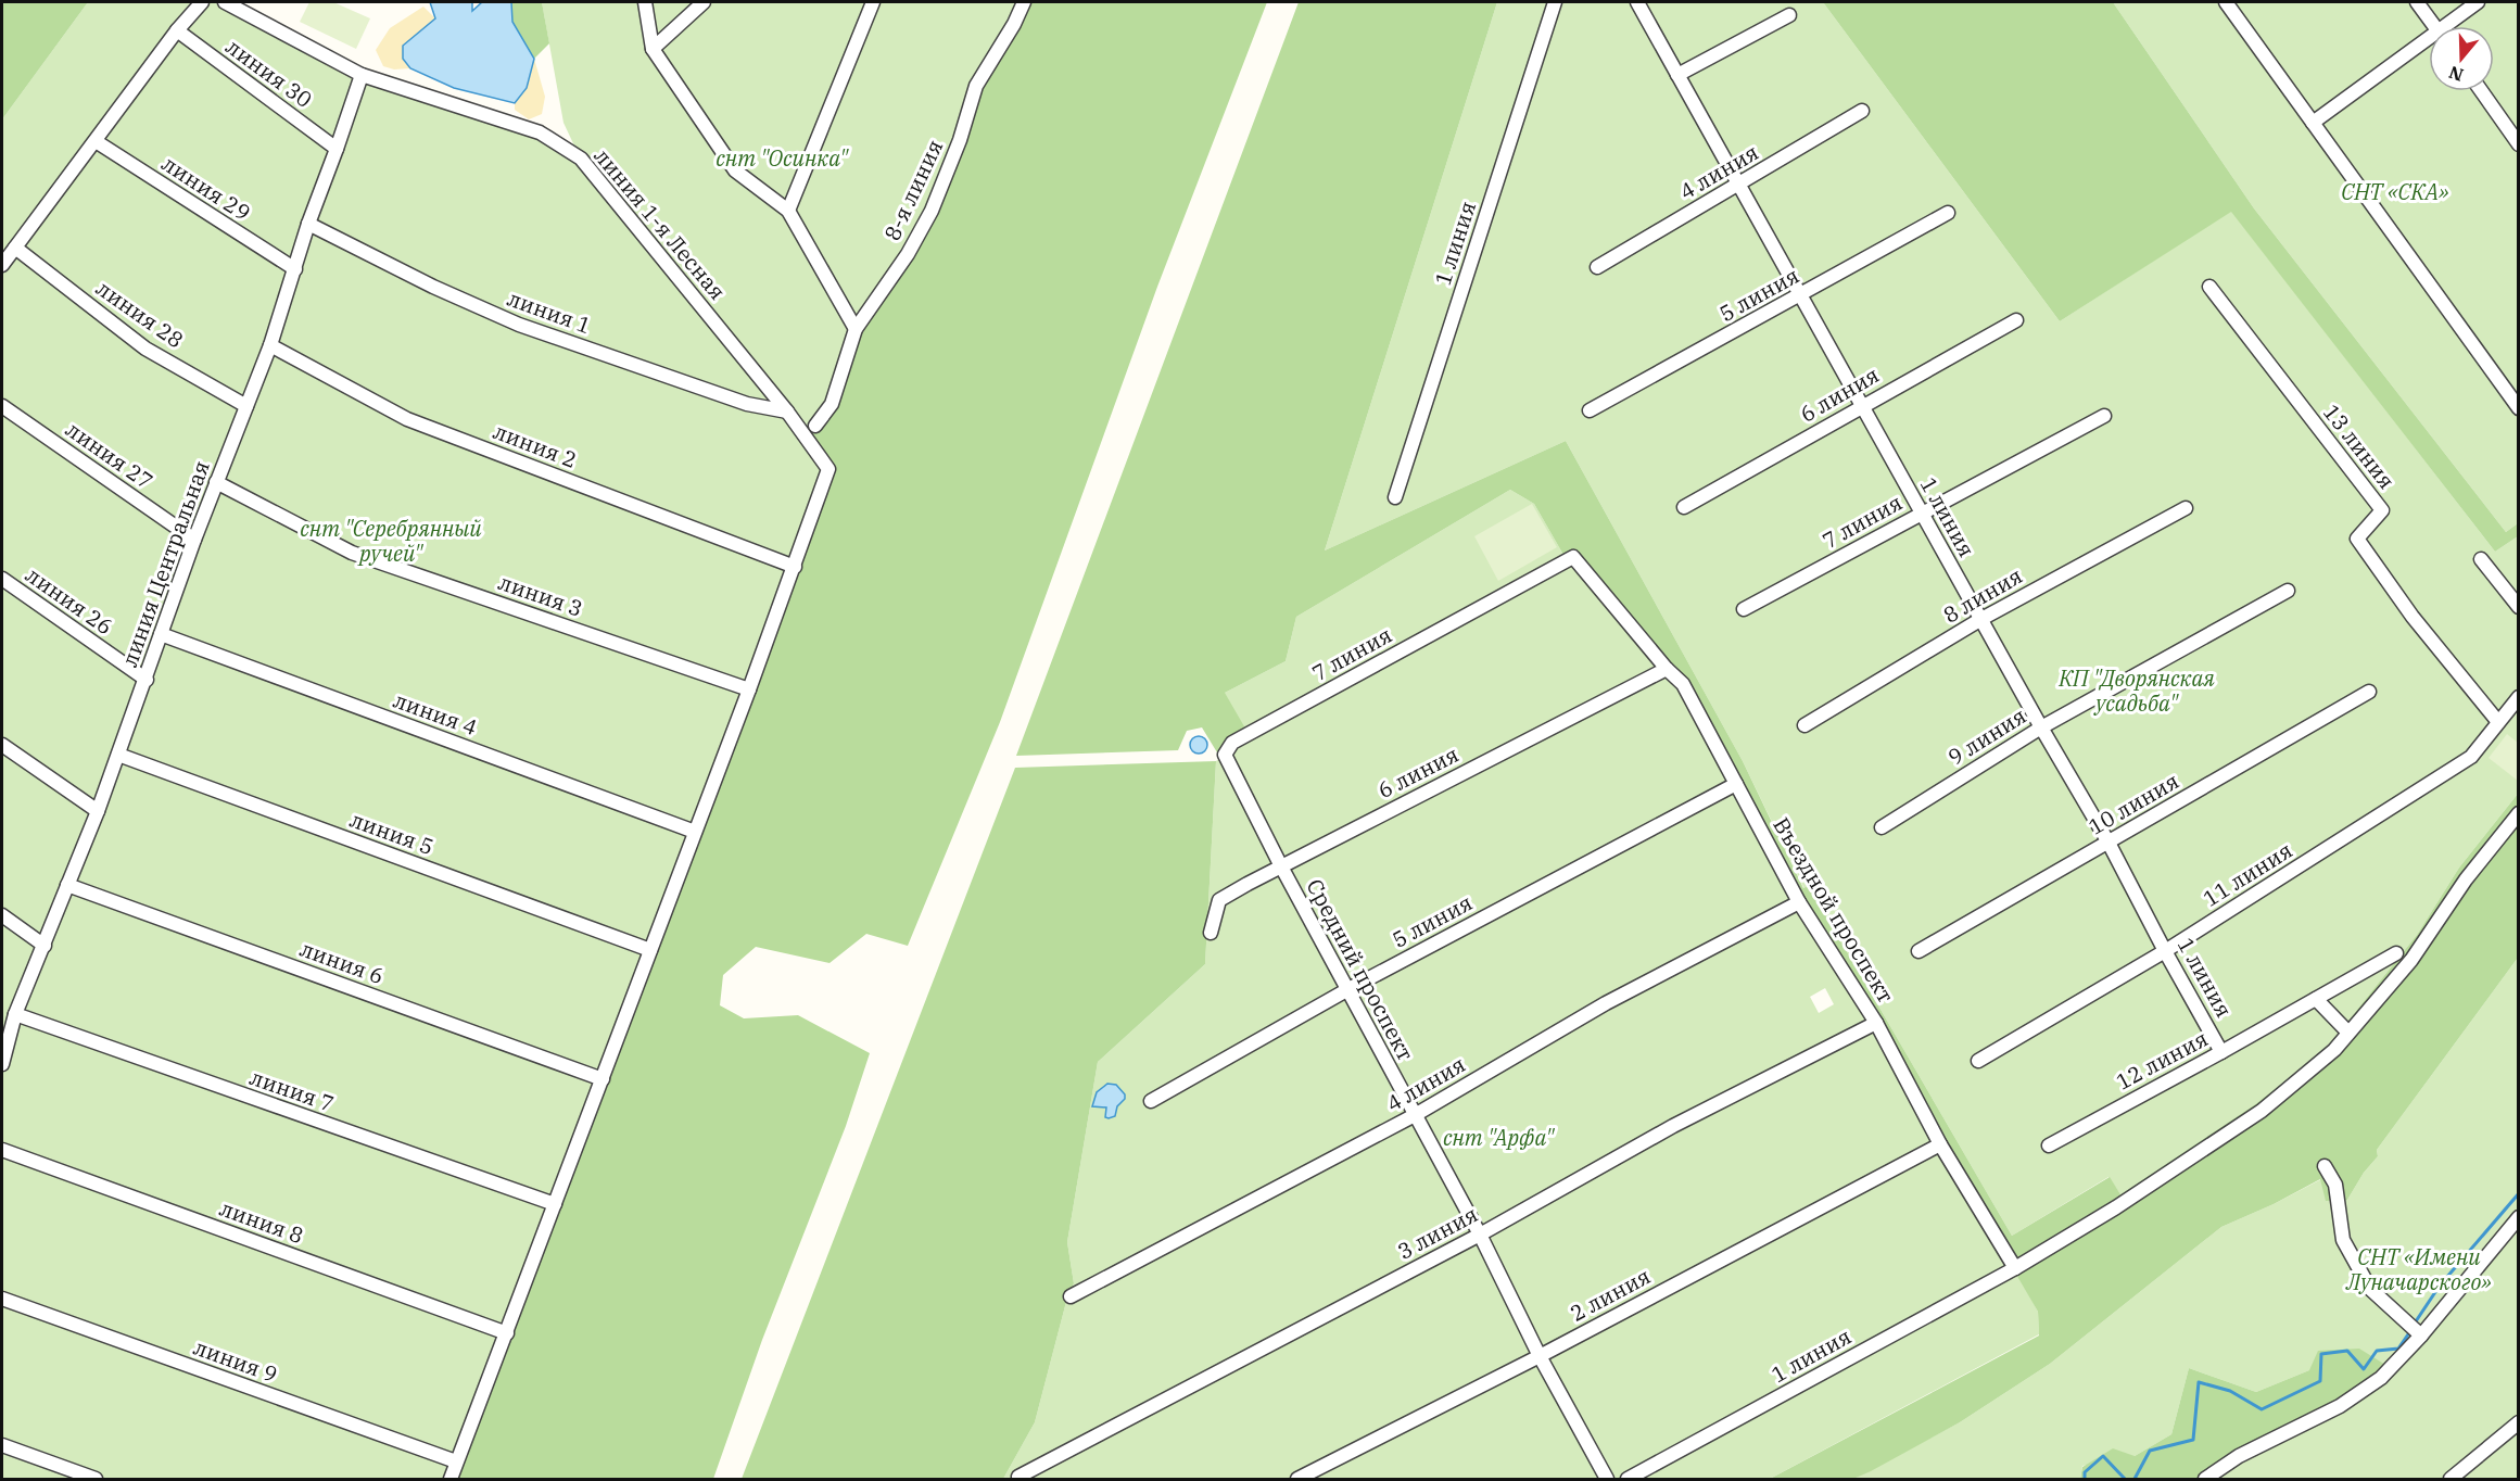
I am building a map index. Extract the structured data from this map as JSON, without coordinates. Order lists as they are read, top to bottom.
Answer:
{
  "streets": {
    "street": [
      "линия 30",
      "4 линия",
      "линия 29",
      "8-я линия",
      "линия 1-я Лесная",
      "1 линия",
      "5 линия",
      "линия 1",
      "линия 28",
      "6 линия",
      "линия 2",
      "13 линия",
      "линия 27",
      "7 линия",
      "линия Центральная",
      "линия 3",
      "8 линия",
      "линия 26",
      "линия 4",
      "9 линия",
      "10 линия",
      "линия 5",
      "11 линия",
      "Въездной проспект",
      "линия 6",
      "Средний проспект",
      "12 линия",
      "линия 7",
      "линия 8",
      "3 линия",
      "2 линия",
      "линия 9"
    ]
  },
  "crossings": [
    ["линия 30", "линия Центральная"],
    ["4 линия", "1 линия"],
    ["4 линия", "Въездной проспект"],
    ["4 линия", "Средний проспект"],
    ["линия 29", "линия Центральная"],
    ["линия 1-я Лесная", "линия 1"],
    ["линия 1-я Лесная", "линия 2"],
    ["линия 1-я Лесная", "линия Центральная"],
    ["1 линия", "5 линия"],
    ["1 линия", "6 линия"],
    ["1 линия", "7 линия"],
    ["1 линия", "8 линия"],
    ["1 линия", "9 линия"],
    ["1 линия", "10 линия"],
    ["1 линия", "11 линия"],
    ["1 линия", "Въездной проспект"],
    ["1 линия", "12 линия"],
    ["5 линия", "Въездной проспект"],
    ["5 линия", "Средний проспект"],
    ["линия 1", "линия Центральная"],
    ["линия 28", "линия Центральная"],
    ["6 линия", "Въездной проспект"],
    ["6 линия", "Средний проспект"],
    ["линия 2", "линия Центральная"],
    ["13 линия", "11 линия"],
    ["линия 27", "линия Центральная"],
    ["7 линия", "Въездной проспект"],
    ["7 линия", "Средний проспект"],
    ["линия Центральная", "линия 3"],
    ["линия Центральная", "линия 26"],
    ["линия Центральная", "линия 4"],
    ["линия Центральная", "линия 5"],
    ["линия Центральная", "линия 6"],
    ["линия Центральная", "линия 7"],
    ["Въездной проспект", "3 линия"],
    ["Въездной проспект", "2 линия"],
    ["Средний проспект", "3 линия"],
    ["Средний проспект", "2 линия"]
  ],
  "parks": [
    "снт \"Осинка\"",
    "СНТ «СКА»",
    "снт \"Серебрянный ручей\"",
    "КП \"Дворянская усадьба\"",
    "снт \"Арфа\"",
    "СНТ «Имени Луначарского»"
  ],
  "north": "bottom"
}
